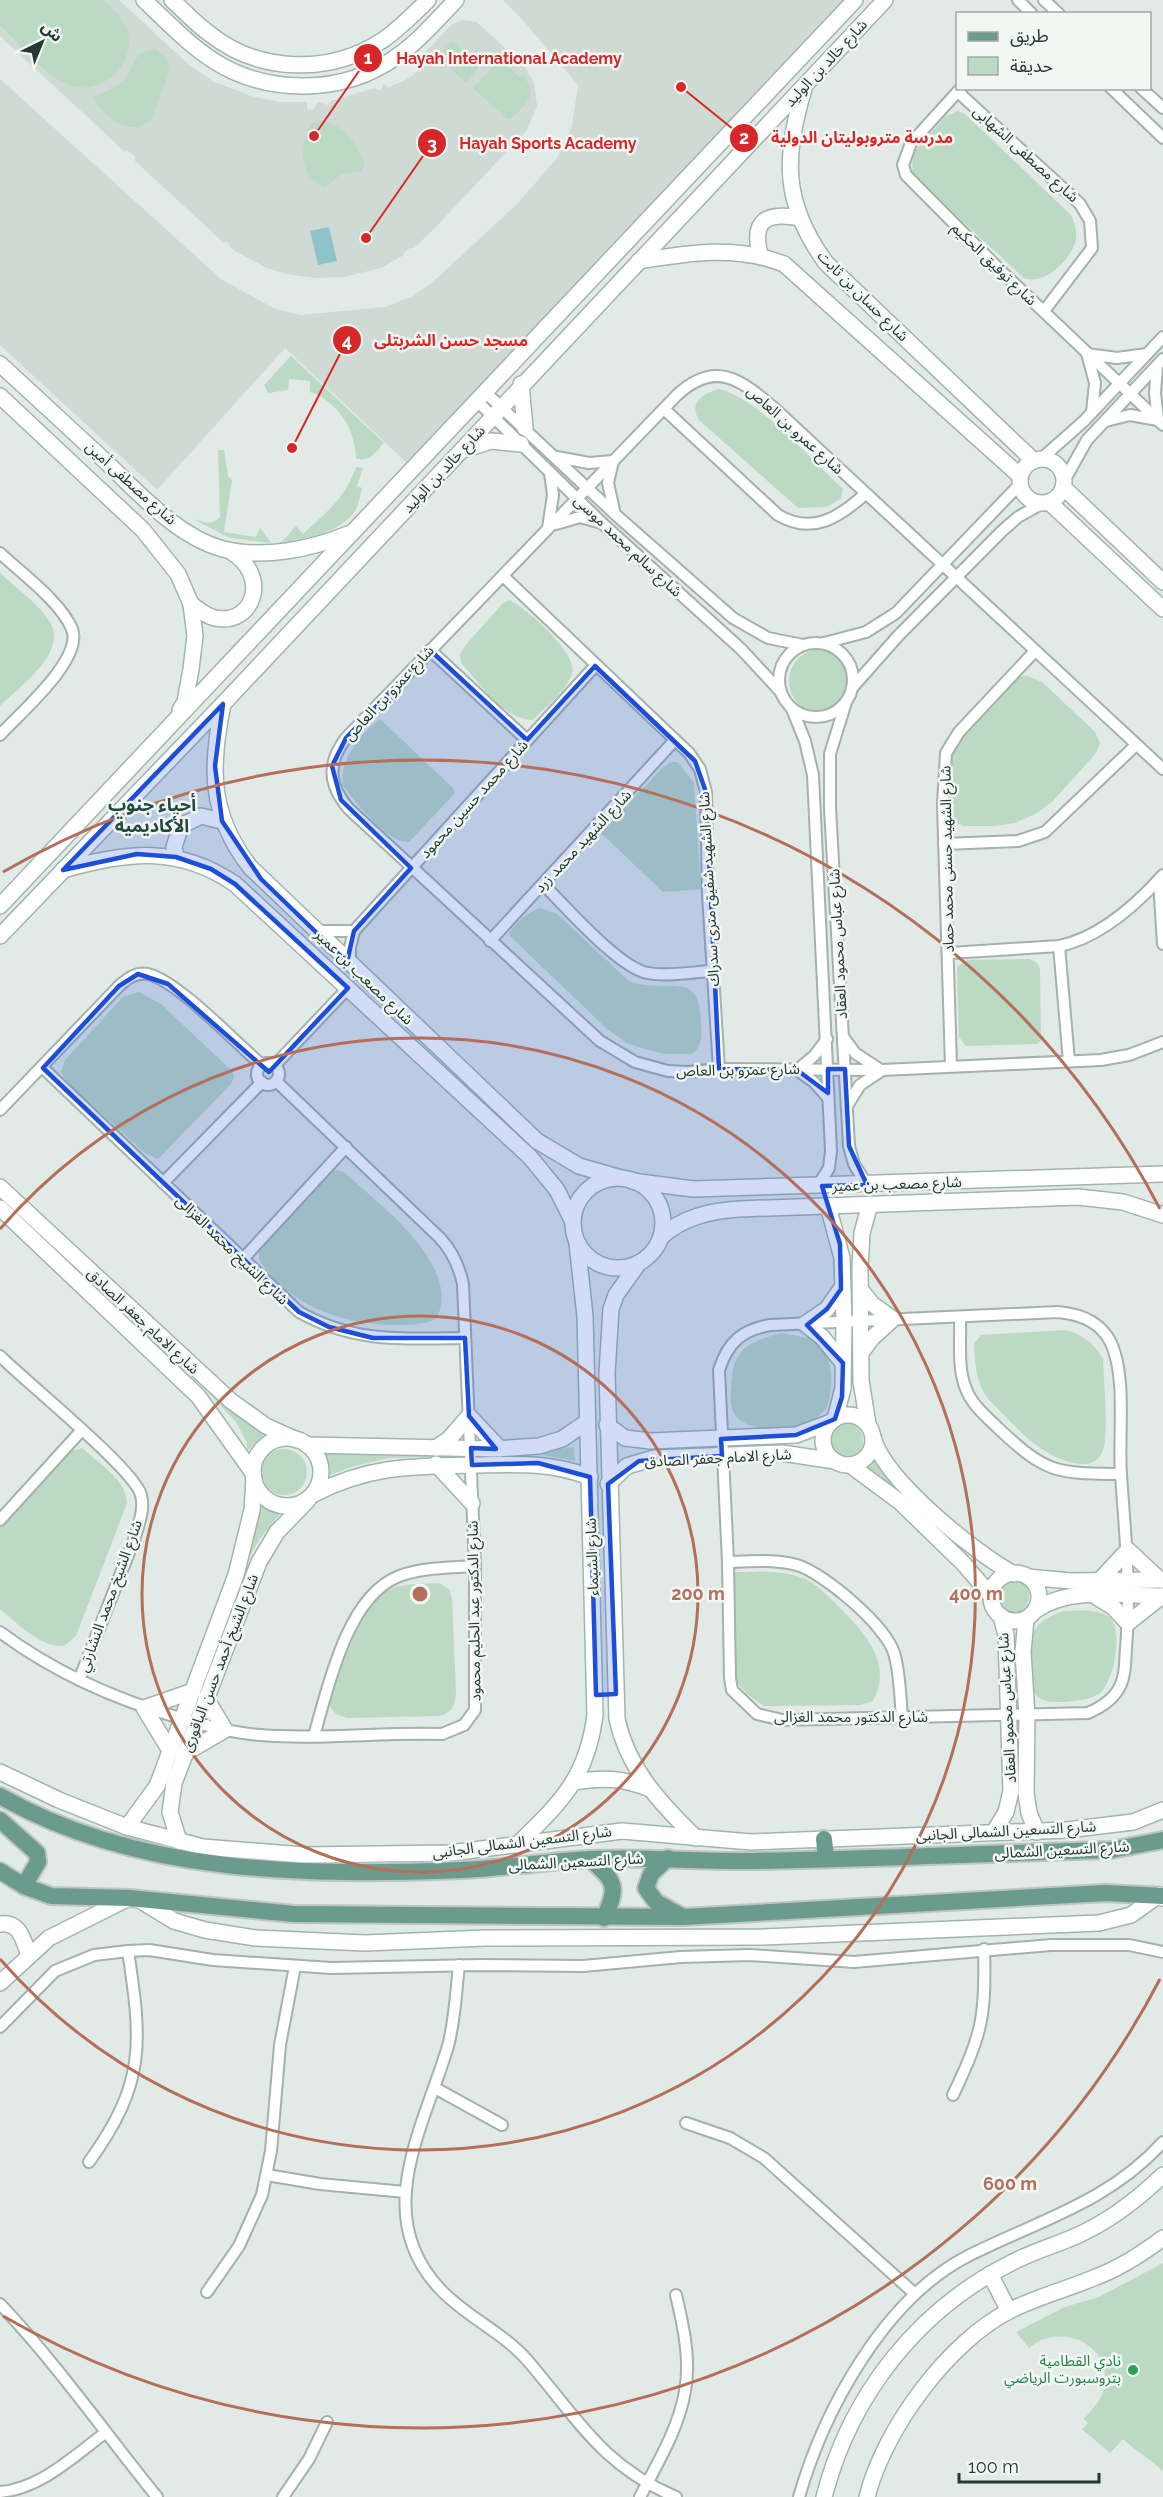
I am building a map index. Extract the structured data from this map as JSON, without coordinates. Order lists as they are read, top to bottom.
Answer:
{
  "streets": {
    "main road": ["شارع التسعين الشمالى"],
    "street": [
      "شارع خالد بن الوليد",
      "شارع مصطفى الشهابى",
      "شارع توفيق الحكيم",
      "شارع حسان بن ثابت",
      "شارع عمرو بن العاص",
      "شارع مصطفى أمين",
      "شارع سالم محمد موسى",
      "شارع محمد حسين محمود",
      "شارع الشهيد محمد زرد",
      "شارع الشهيد حسنى محمد حماد",
      "شارع الشهيد شفيق مترى سدراك",
      "شارع عباس محمود العقاد",
      "شارع مصعب بن عمير",
      "شارع الشيخ محمد الغزالى",
      "شارع الامام جعفر الصادق",
      "شارع الشيماء",
      "شارع الشيخ محمد النشارتي",
      "شارع الدكتور عبد الحليم محمود",
      "شارع الشيخ أحمد حسن الباقورى",
      "شارع الدكتور محمد الغزالى",
      "شارع التسعين الشمالى الجانبى"
    ]
  },
  "crossings": [
    ["شارع خالد بن الوليد", "شارع حسان بن ثابت"],
    ["شارع خالد بن الوليد", "شارع مصطفى أمين"],
    ["شارع خالد بن الوليد", "شارع سالم محمد موسى"],
    ["شارع خالد بن الوليد", "شارع مصعب بن عمير"],
    ["شارع مصطفى الشهابى", "شارع توفيق الحكيم"],
    ["شارع عمرو بن العاص", "شارع سالم محمد موسى"],
    ["شارع عمرو بن العاص", "شارع محمد حسين محمود"],
    ["شارع عمرو بن العاص", "شارع الشهيد محمد زرد"],
    ["شارع عمرو بن العاص", "شارع الشهيد حسنى محمد حماد"],
    ["شارع عمرو بن العاص", "شارع الشهيد شفيق مترى سدراك"],
    ["شارع عمرو بن العاص", "شارع عباس محمود العقاد"],
    ["شارع سالم محمد موسى", "شارع عباس محمود العقاد"],
    ["شارع محمد حسين محمود", "شارع الشهيد شفيق مترى سدراك"],
    ["شارع الشهيد محمد زرد", "شارع الشهيد شفيق مترى سدراك"],
    ["شارع عباس محمود العقاد", "شارع مصعب بن عمير"],
    ["شارع عباس محمود العقاد", "شارع الدكتور محمد الغزالى"],
    ["شارع عباس محمود العقاد", "شارع التسعين الشمالى الجانبى"],
    ["شارع مصعب بن عمير", "شارع الشيماء"],
    ["شارع الشيخ محمد الغزالى", "شارع الدكتور عبد الحليم محمود"],
    ["شارع الامام جعفر الصادق", "شارع الشيماء"],
    ["شارع الامام جعفر الصادق", "شارع الدكتور عبد الحليم محمود"],
    ["شارع الامام جعفر الصادق", "شارع الشيخ أحمد حسن الباقورى"],
    ["شارع الامام جعفر الصادق", "شارع الدكتور محمد الغزالى"],
    ["شارع الشيماء", "شارع التسعين الشمالى الجانبى"],
    ["شارع الشيخ محمد النشارتي", "شارع الدكتور عبد الحليم محمود"],
    ["شارع الدكتور عبد الحليم محمود", "شارع الشيخ أحمد حسن الباقورى"],
    ["شارع الشيخ أحمد حسن الباقورى", "شارع التسعين الشمالى الجانبى"]
  ],
  "districts": ["أحياء جنوب الأكاديمية"],
  "places": [
    "مدرسة متروبوليتان الدولية",
    "Hayah International Academy",
    "Hayah Sports Academy",
    "مسجد حسن الشربتلى",
    "نادي القطامية بتروسبورت الرياضي"
  ],
  "legend": ["طريق", "حديقة"],
  "scale_bar": "100 m",
  "north": "top right",
  "rings": ["200 m", "400 m", "600 m"]
}
